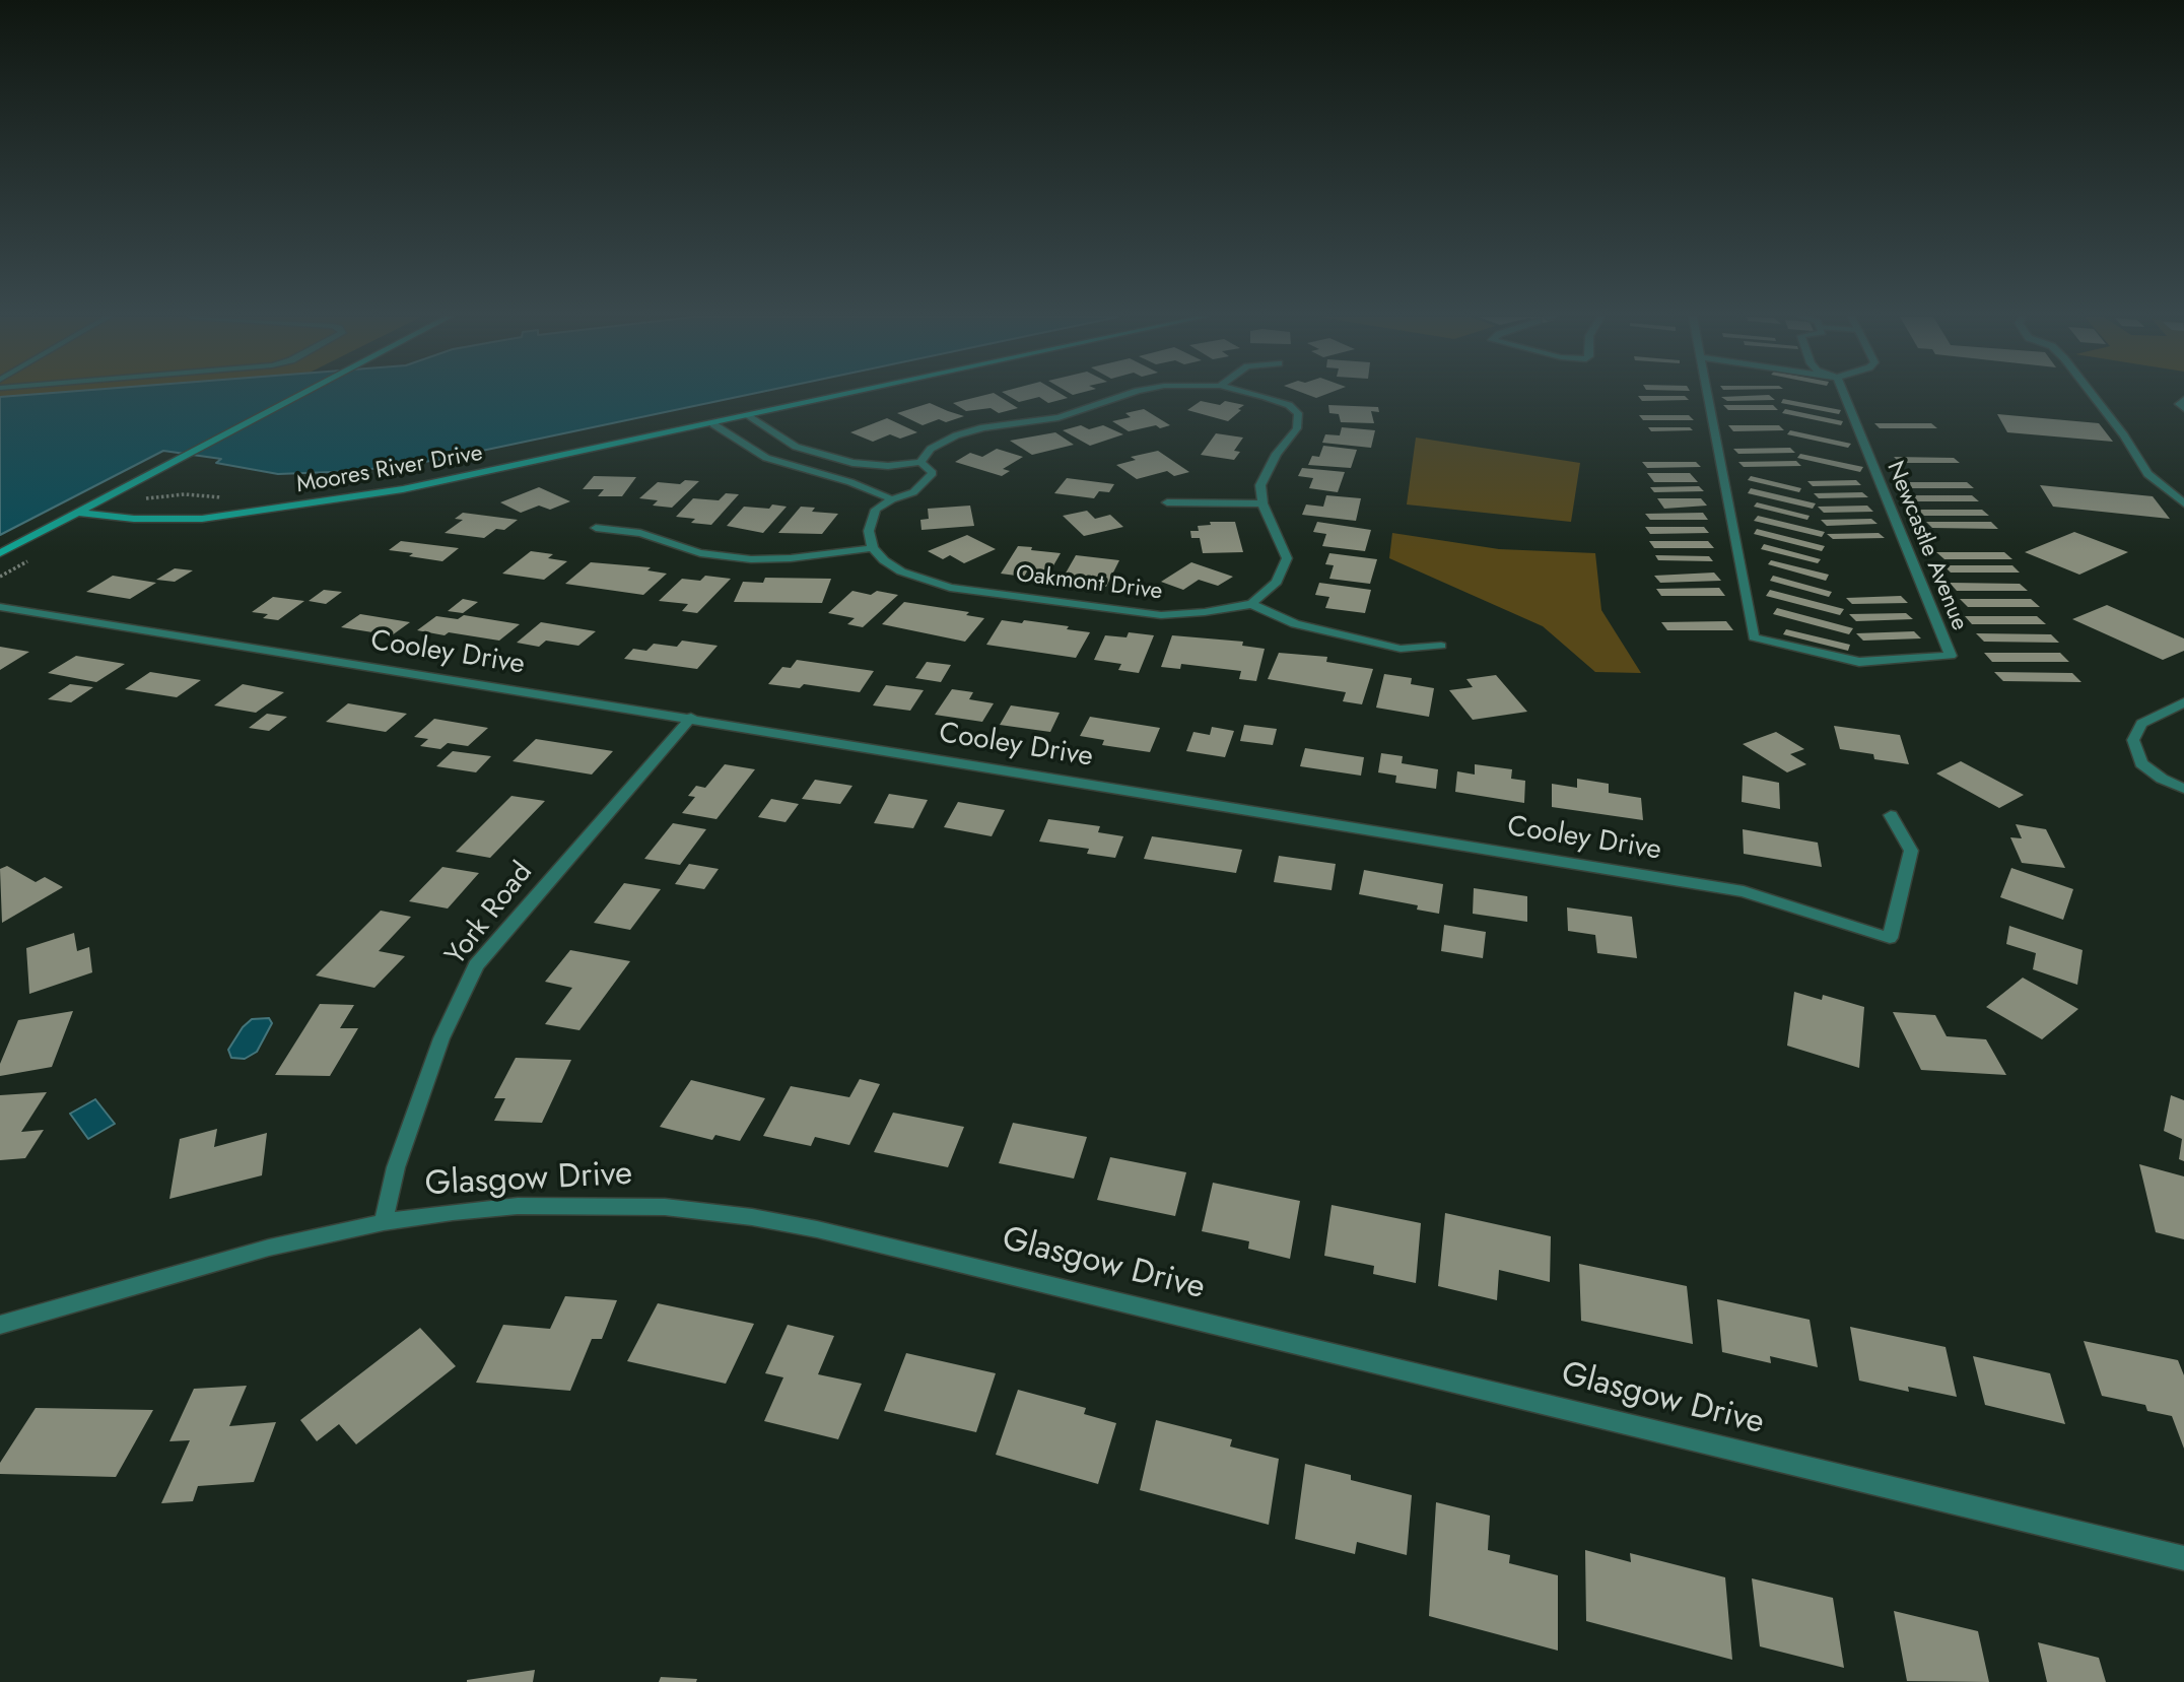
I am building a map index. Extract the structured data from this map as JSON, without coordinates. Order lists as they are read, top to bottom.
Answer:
{
  "streets": {
    "street": [
      "Moores River Drive",
      "Newcastle Avenue",
      "Oakmont Drive",
      "Cooley Drive",
      "York Road",
      "Glasgow Drive"
    ]
  },
  "crossings": [
    ["Cooley Drive", "York Road"],
    ["York Road", "Glasgow Drive"]
  ]
}
